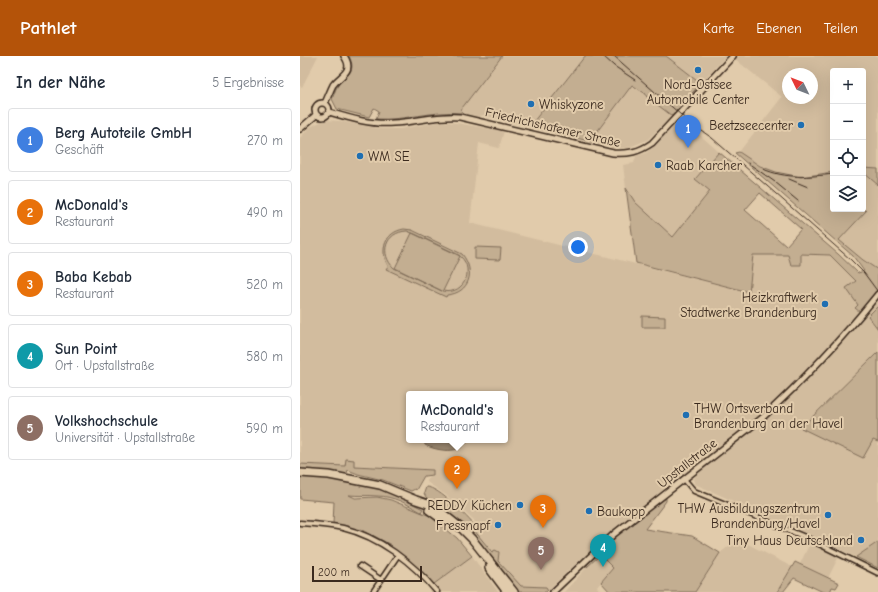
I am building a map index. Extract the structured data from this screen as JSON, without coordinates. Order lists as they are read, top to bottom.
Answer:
{
  "streets": {
    "street": ["Friedrichshafener Straße", "Upstallstraße"]
  },
  "places": [
    "Nord-Ostsee Automobile Center",
    "Whiskyzone",
    "Beetzseecenter",
    "WM SE",
    "Raab Karcher",
    "Heizkraftwerk Stadtwerke Brandenburg",
    "THW Ortsverband Brandenburg an der Havel",
    "REDDY Küchen",
    "Baukopp",
    "THW Ausbildungszentrum Brandenburg/Havel",
    "Fressnapf",
    "Tiny Haus Deutschland"
  ],
  "scale_bar": "200 m",
  "north": "top left",
  "page": {
    "header": "Pathlet",
    "nav": ["Karte", "Ebenen", "Teilen"],
    "heading": ["In der Nähe", "5 Ergebnisse"],
    "map_buttons": ["+", "−"],
    "list": [
      {
        "mark": "1",
        "name": "Berg Autoteile GmbH",
        "note": "Geschäft",
        "value": "270 m"
      },
      {
        "mark": "2",
        "name": "McDonald's",
        "note": "Restaurant",
        "value": "490 m"
      },
      {
        "mark": "3",
        "name": "Baba Kebab",
        "note": "Restaurant",
        "value": "520 m"
      },
      {
        "mark": "4",
        "name": "Sun Point",
        "note": "Ort · Upstallstraße",
        "value": "580 m"
      },
      {
        "mark": "5",
        "name": "Volkshochschule",
        "note": "Universität · Upstallstraße",
        "value": "590 m"
      }
    ],
    "pins": [
      "1",
      "2",
      "3",
      "4",
      "5"
    ],
    "popup": ["McDonald's", "Restaurant"],
    "scale": "200 m"
  }
}
